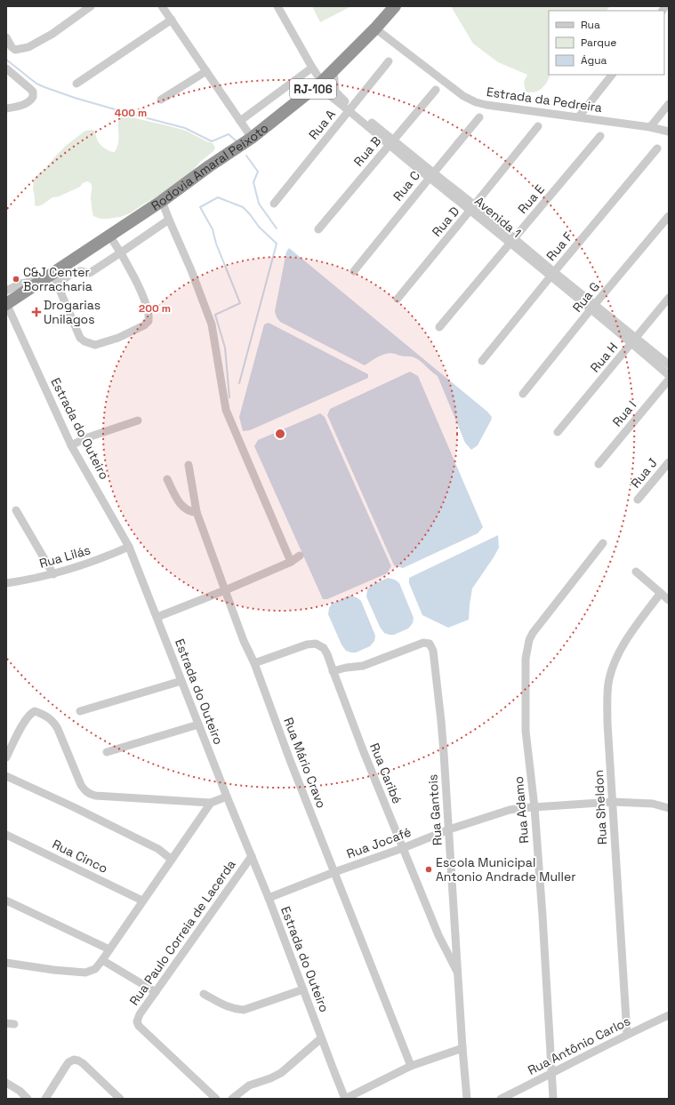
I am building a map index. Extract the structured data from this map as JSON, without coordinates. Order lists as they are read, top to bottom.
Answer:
{
  "streets": {
    "highway": ["RJ-106", "Rodovia Amaral Peixoto"],
    "street": [
      "Estrada da Pedreira",
      "Rua A",
      "Rua B",
      "Rua C",
      "Rua E",
      "Avenida 1",
      "Rua D",
      "Rua F",
      "Rua G",
      "Rua H",
      "Rua I",
      "Estrada do Outeiro",
      "Rua J",
      "Rua Lilás",
      "Rua Mário Cravo",
      "Rua Caribé",
      "Rua Sheldon",
      "Rua Gantois",
      "Rua Adamo",
      "Rua Jocafé",
      "Rua Cinco",
      "Rua Paulo Correia de Lacerda",
      "Rua Antônio Carlos"
    ]
  },
  "crossings": [
    ["Estrada da Pedreira", "Rodovia Amaral Peixoto"],
    ["Rua A", "Avenida 1"],
    ["Rua B", "Avenida 1"],
    ["Rodovia Amaral Peixoto", "Avenida 1"],
    ["Rodovia Amaral Peixoto", "Estrada do Outeiro"],
    ["Rua C", "Avenida 1"],
    ["Rua E", "Avenida 1"],
    ["Avenida 1", "Rua D"],
    ["Avenida 1", "Rua F"],
    ["Avenida 1", "Rua G"],
    ["Avenida 1", "Rua H"],
    ["Estrada do Outeiro", "Rua Lilás"],
    ["Estrada do Outeiro", "Rua Jocafé"],
    ["Estrada do Outeiro", "Rua Paulo Correia de Lacerda"],
    ["Rua Mário Cravo", "Rua Caribé"],
    ["Rua Mário Cravo", "Rua Jocafé"],
    ["Rua Caribé", "Rua Gantois"],
    ["Rua Caribé", "Rua Jocafé"],
    ["Rua Sheldon", "Rua Jocafé"],
    ["Rua Sheldon", "Rua Antônio Carlos"],
    ["Rua Gantois", "Rua Jocafé"],
    ["Rua Adamo", "Rua Jocafé"],
    ["Rua Adamo", "Rua Antônio Carlos"]
  ],
  "places": {
    "other": ["C&J Center Borracharia", "Escola Municipal Antonio Andrade Muller"],
    "health": ["Drogarias Unilagos"]
  },
  "legend": ["Rua", "Parque", "Água"],
  "rings": ["400 m", "200 m"]
}
